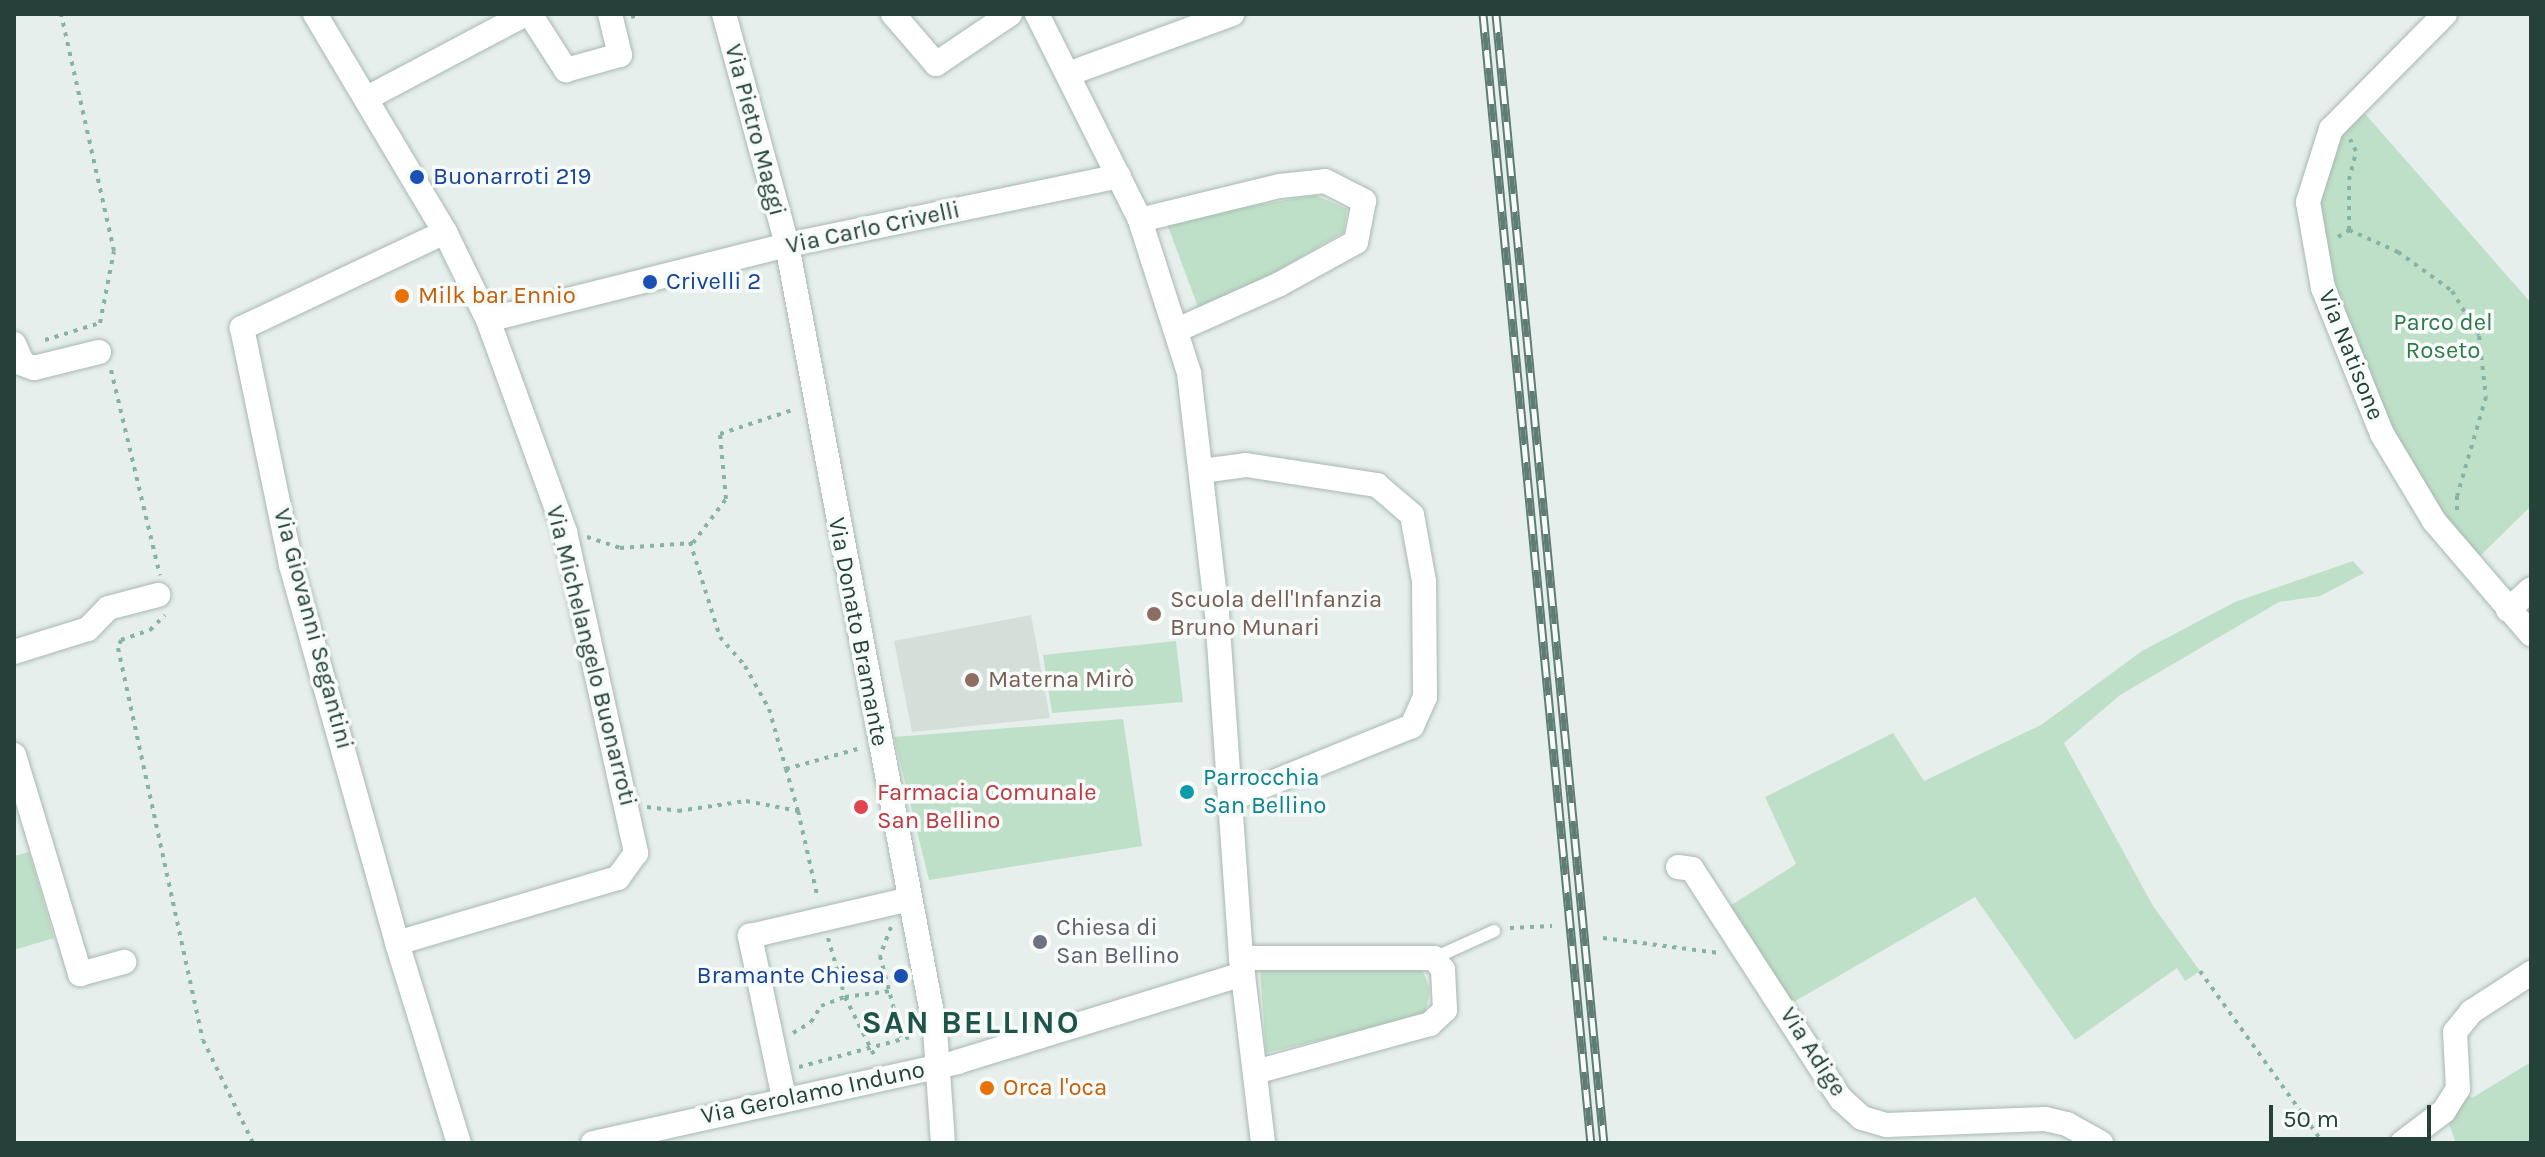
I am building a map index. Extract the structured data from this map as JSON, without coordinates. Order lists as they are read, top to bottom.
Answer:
{
  "streets": {
    "street": [
      "Via Pietro Maggi",
      "Via Carlo Crivelli",
      "Via Natisone",
      "Via Giovanni Segantini",
      "Via Donato Bramante",
      "Via Michelangelo Buonarroti",
      "Via Adige",
      "Via Gerolamo Induno"
    ]
  },
  "crossings": [
    ["Via Pietro Maggi", "Via Carlo Crivelli"],
    ["Via Pietro Maggi", "Via Donato Bramante"],
    ["Via Carlo Crivelli", "Via Donato Bramante"],
    ["Via Carlo Crivelli", "Via Michelangelo Buonarroti"],
    ["Via Giovanni Segantini", "Via Michelangelo Buonarroti"],
    ["Via Donato Bramante", "Via Gerolamo Induno"]
  ],
  "districts": ["SAN BELLINO"],
  "parks": ["Parco del Roseto"],
  "places": [
    "Buonarroti 219",
    "Crivelli 2",
    "Milk bar Ennio",
    "Scuola dell'Infanzia Bruno Munari",
    "Materna Mirò",
    "Parrocchia San Bellino",
    "Farmacia Comunale San Bellino",
    "Chiesa di San Bellino",
    "Bramante Chiesa",
    "Orca l'oca"
  ],
  "scale_bar": "50 m"
}
